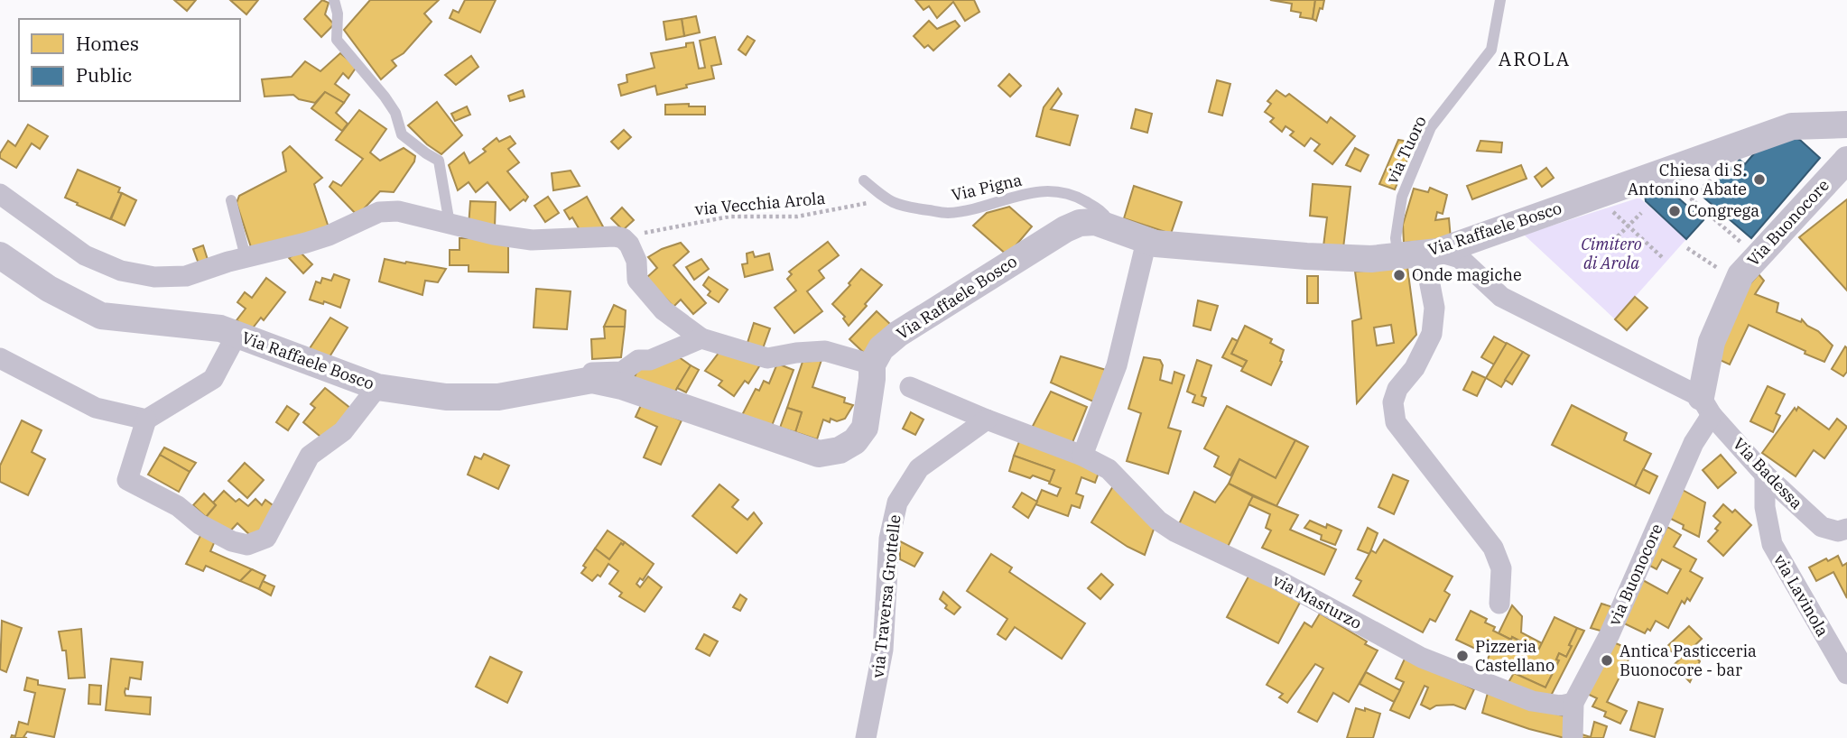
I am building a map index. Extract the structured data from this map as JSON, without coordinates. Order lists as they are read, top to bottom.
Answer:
{
  "streets": {
    "street": [
      "Via Buonocore",
      "Via Raffaele Bosco",
      "Via Badessa",
      "via Buonocore",
      "via Lavinola",
      "via Traversa Grottelle",
      "via Masturzo"
    ],
    "lane": ["via Tuoro", "Via Pigna"],
    "path": ["via Vecchia Arola"]
  },
  "crossings": [
    ["via Tuoro", "Via Raffaele Bosco"],
    ["Via Pigna", "via Vecchia Arola"],
    ["Via Pigna", "Via Raffaele Bosco"],
    ["Via Buonocore", "Via Badessa"],
    ["Via Buonocore", "via Buonocore"],
    ["Via Badessa", "via Buonocore"],
    ["Via Badessa", "via Lavinola"],
    ["via Buonocore", "via Masturzo"]
  ],
  "districts": ["AROLA"],
  "parks": ["Cimitero di Arola"],
  "places": [
    "Chiesa di S. Antonino Abate",
    "Congrega",
    "Onde magiche",
    "Pizzeria Castellano",
    "Antica Pasticceria Buonocore - bar"
  ],
  "legend": ["Homes", "Public"]
}
